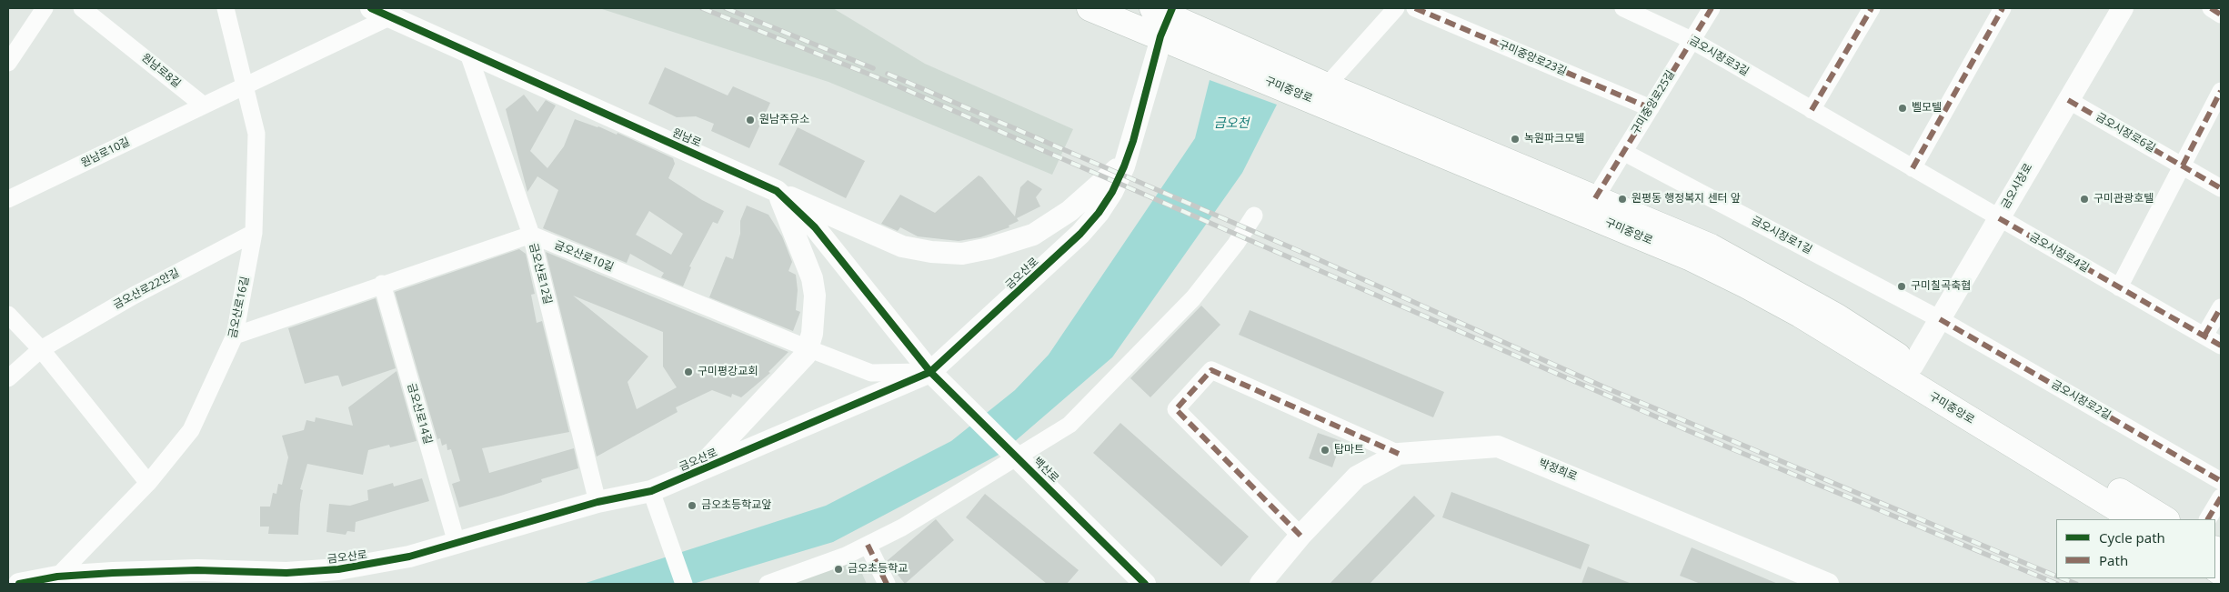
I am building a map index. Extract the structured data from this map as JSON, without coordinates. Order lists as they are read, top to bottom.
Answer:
{
  "streets": {
    "main road": ["구미중앙로"],
    "street": [
      "금오시장로3길",
      "구미중앙로23길",
      "원남로8길",
      "구미중앙로25길",
      "금오시장로6길",
      "원남로",
      "원남로10길",
      "금오시장로",
      "금오시장로1길",
      "금오시장로4길",
      "금오산로10길",
      "금오산로12길",
      "금오산로",
      "금오산로22안길",
      "금오산로16길",
      "금오시장로2길",
      "금오산로14길",
      "백산로",
      "박정희로"
    ]
  },
  "crossings": [
    ["금오시장로3길", "구미중앙로25길"],
    ["금오시장로3길", "금오시장로"],
    ["금오시장로3길", "금오시장로4길"],
    ["구미중앙로23길", "구미중앙로25길"],
    ["원남로8길", "원남로10길"],
    ["구미중앙로", "구미중앙로25길"],
    ["구미중앙로", "금오시장로"],
    ["구미중앙로", "금오산로"],
    ["구미중앙로25길", "금오시장로1길"],
    ["금오시장로6길", "금오시장로"],
    ["원남로", "금오산로10길"],
    ["원남로", "금오산로12길"],
    ["원남로", "금오산로"],
    ["원남로", "백산로"],
    ["금오시장로", "금오시장로1길"],
    ["금오시장로", "금오시장로4길"],
    ["금오시장로", "금오시장로2길"],
    ["금오시장로1길", "금오시장로2길"],
    ["금오산로10길", "금오산로12길"],
    ["금오산로10길", "금오산로"],
    ["금오산로10길", "백산로"],
    ["금오산로12길", "금오산로"],
    ["금오산로", "금오산로16길"],
    ["금오산로", "금오산로14길"],
    ["금오산로", "백산로"],
    ["금오산로22안길", "금오산로16길"]
  ],
  "water": ["금오천"],
  "places": [
    "벨모텔",
    "원남주유소",
    "녹원파크모텔",
    "원평동 행정복지 센터 앞",
    "구미관광호텔",
    "구미칠곡축협",
    "구미평강교회",
    "탑마트",
    "금오초등학교앞",
    "금오초등학교"
  ],
  "legend": ["Cycle path", "Path"]
}
